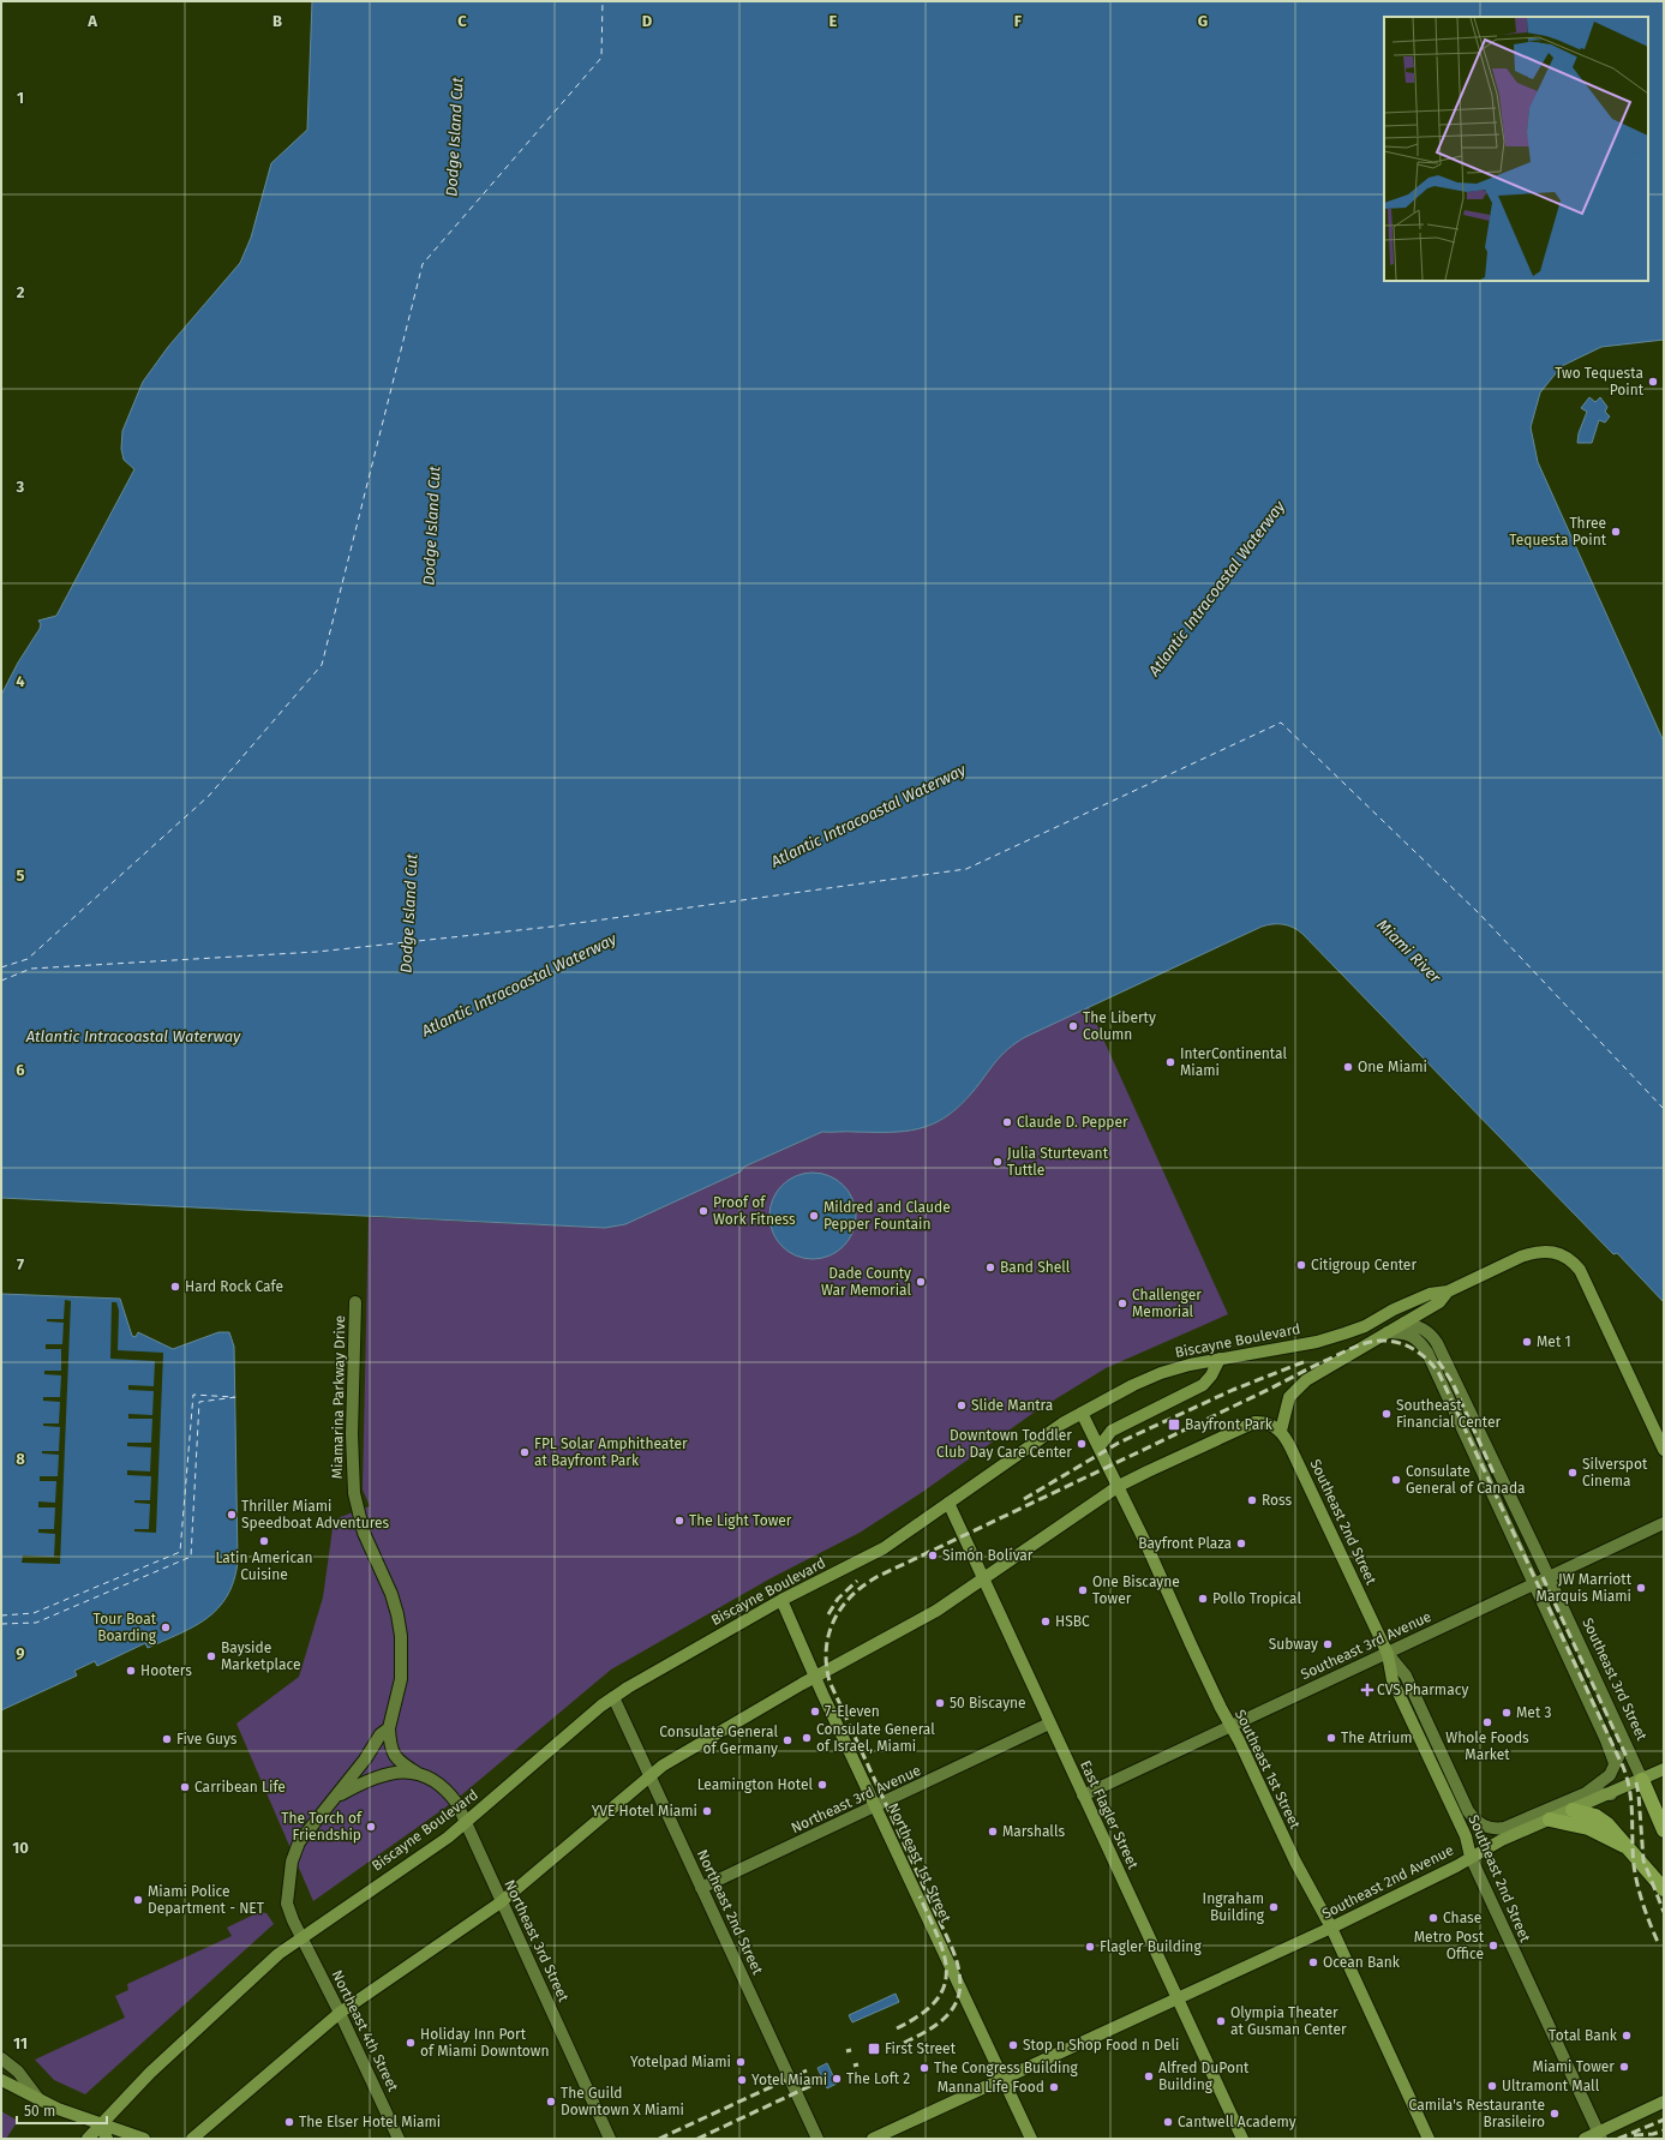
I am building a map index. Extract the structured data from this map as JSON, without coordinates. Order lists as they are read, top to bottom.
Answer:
{
  "streets": {
    "main road": [
      "Biscayne Boulevard",
      "Southeast 2nd Street",
      "Southeast 1st Street",
      "East Flagler Street",
      "Northeast 1st Street",
      "Southeast 2nd Avenue"
    ],
    "street": [
      "Miamarina Parkway Drive",
      "Southeast 3rd Avenue",
      "Southeast 3rd Street",
      "Northeast 3rd Avenue",
      "Northeast 2nd Street",
      "Northeast 3rd Street",
      "Northeast 4th Street"
    ]
  },
  "crossings": [
    ["Biscayne Boulevard", "Miamarina Parkway Drive"],
    ["Biscayne Boulevard", "Southeast 1st Street"],
    ["Biscayne Boulevard", "East Flagler Street"],
    ["Biscayne Boulevard", "Northeast 1st Street"],
    ["Biscayne Boulevard", "Northeast 2nd Street"],
    ["Biscayne Boulevard", "Northeast 3rd Street"],
    ["Biscayne Boulevard", "Northeast 4th Street"],
    ["Miamarina Parkway Drive", "Northeast 3rd Street"],
    ["Miamarina Parkway Drive", "Northeast 4th Street"],
    ["Southeast 2nd Street", "Southeast 3rd Avenue"],
    ["Southeast 2nd Street", "Southeast 2nd Avenue"],
    ["Southeast 3rd Avenue", "Southeast 3rd Street"],
    ["Southeast 3rd Avenue", "Southeast 1st Street"],
    ["Southeast 3rd Avenue", "East Flagler Street"],
    ["Southeast 3rd Street", "Southeast 2nd Avenue"],
    ["Southeast 1st Street", "Southeast 2nd Avenue"],
    ["Northeast 3rd Avenue", "East Flagler Street"],
    ["Northeast 3rd Avenue", "Northeast 1st Street"],
    ["Northeast 3rd Avenue", "Northeast 2nd Street"],
    ["East Flagler Street", "Southeast 2nd Avenue"],
    ["Northeast 1st Street", "Southeast 2nd Avenue"]
  ],
  "water": ["Dodge Island Cut", "Atlantic Intracoastal Waterway", "Miami River"],
  "places": {
    "other": [
      "Two Tequesta Point",
      "Three Tequesta Point",
      "The Liberty Column",
      "InterContinental Miami",
      "One Miami",
      "Claude D. Pepper",
      "Julia Sturtevant Tuttle",
      "Proof of Work Fitness",
      "Mildred and Claude Pepper Fountain",
      "Citigroup Center",
      "Band Shell",
      "Dade County War Memorial",
      "Hard Rock Cafe",
      "Challenger Memorial",
      "Met 1",
      "Slide Mantra",
      "Southeast Financial Center",
      "Downtown Toddler Club Day Care Center",
      "FPL Solar Amphitheater at Bayfront Park",
      "Silverspot Cinema",
      "Consulate General of Canada",
      "Ross",
      "Thriller Miami Speedboat Adventures",
      "The Light Tower",
      "Latin American Cuisine",
      "Bayfront Plaza",
      "Simón Bolívar",
      "JW Marriott Marquis Miami",
      "One Biscayne Tower",
      "Pollo Tropical",
      "HSBC",
      "Tour Boat Boarding",
      "Subway",
      "Bayside Marketplace",
      "Hooters",
      "50 Biscayne",
      "7-Eleven",
      "Met 3",
      "Whole Foods Market",
      "Consulate General of Israel, Miami",
      "The Atrium",
      "Five Guys",
      "Consulate General of Germany",
      "Leamington Hotel",
      "Carribean Life",
      "YVE Hotel Miami",
      "The Torch of Friendship",
      "Marshalls",
      "Miami Police Department - NET",
      "Ingraham Building",
      "Chase",
      "Metro Post Office",
      "Flagler Building",
      "Ocean Bank",
      "Olympia Theater at Gusman Center",
      "Total Bank",
      "Holiday Inn Port of Miami Downtown",
      "Stop n Shop Food n Deli",
      "Yotelpad Miami",
      "Miami Tower",
      "The Congress Building",
      "Alfred DuPont Building",
      "The Loft 2",
      "Yotel Miami",
      "Ultramont Mall",
      "Manna Life Food",
      "The Guild Downtown X Miami",
      "Camila's Restaurante Brasileiro",
      "The Elser Hotel Miami",
      "Cantwell Academy"
    ],
    "transit": ["Bayfront Park", "First Street"],
    "health": ["CVS Pharmacy"]
  },
  "scale_bar": "50 m",
  "grid": {
    "columns": [
      "A",
      "B",
      "C",
      "D",
      "E",
      "F",
      "G"
    ],
    "rows": [
      "1",
      "2",
      "3",
      "4",
      "5",
      "6",
      "7",
      "8",
      "9",
      "10",
      "11"
    ]
  }
}
